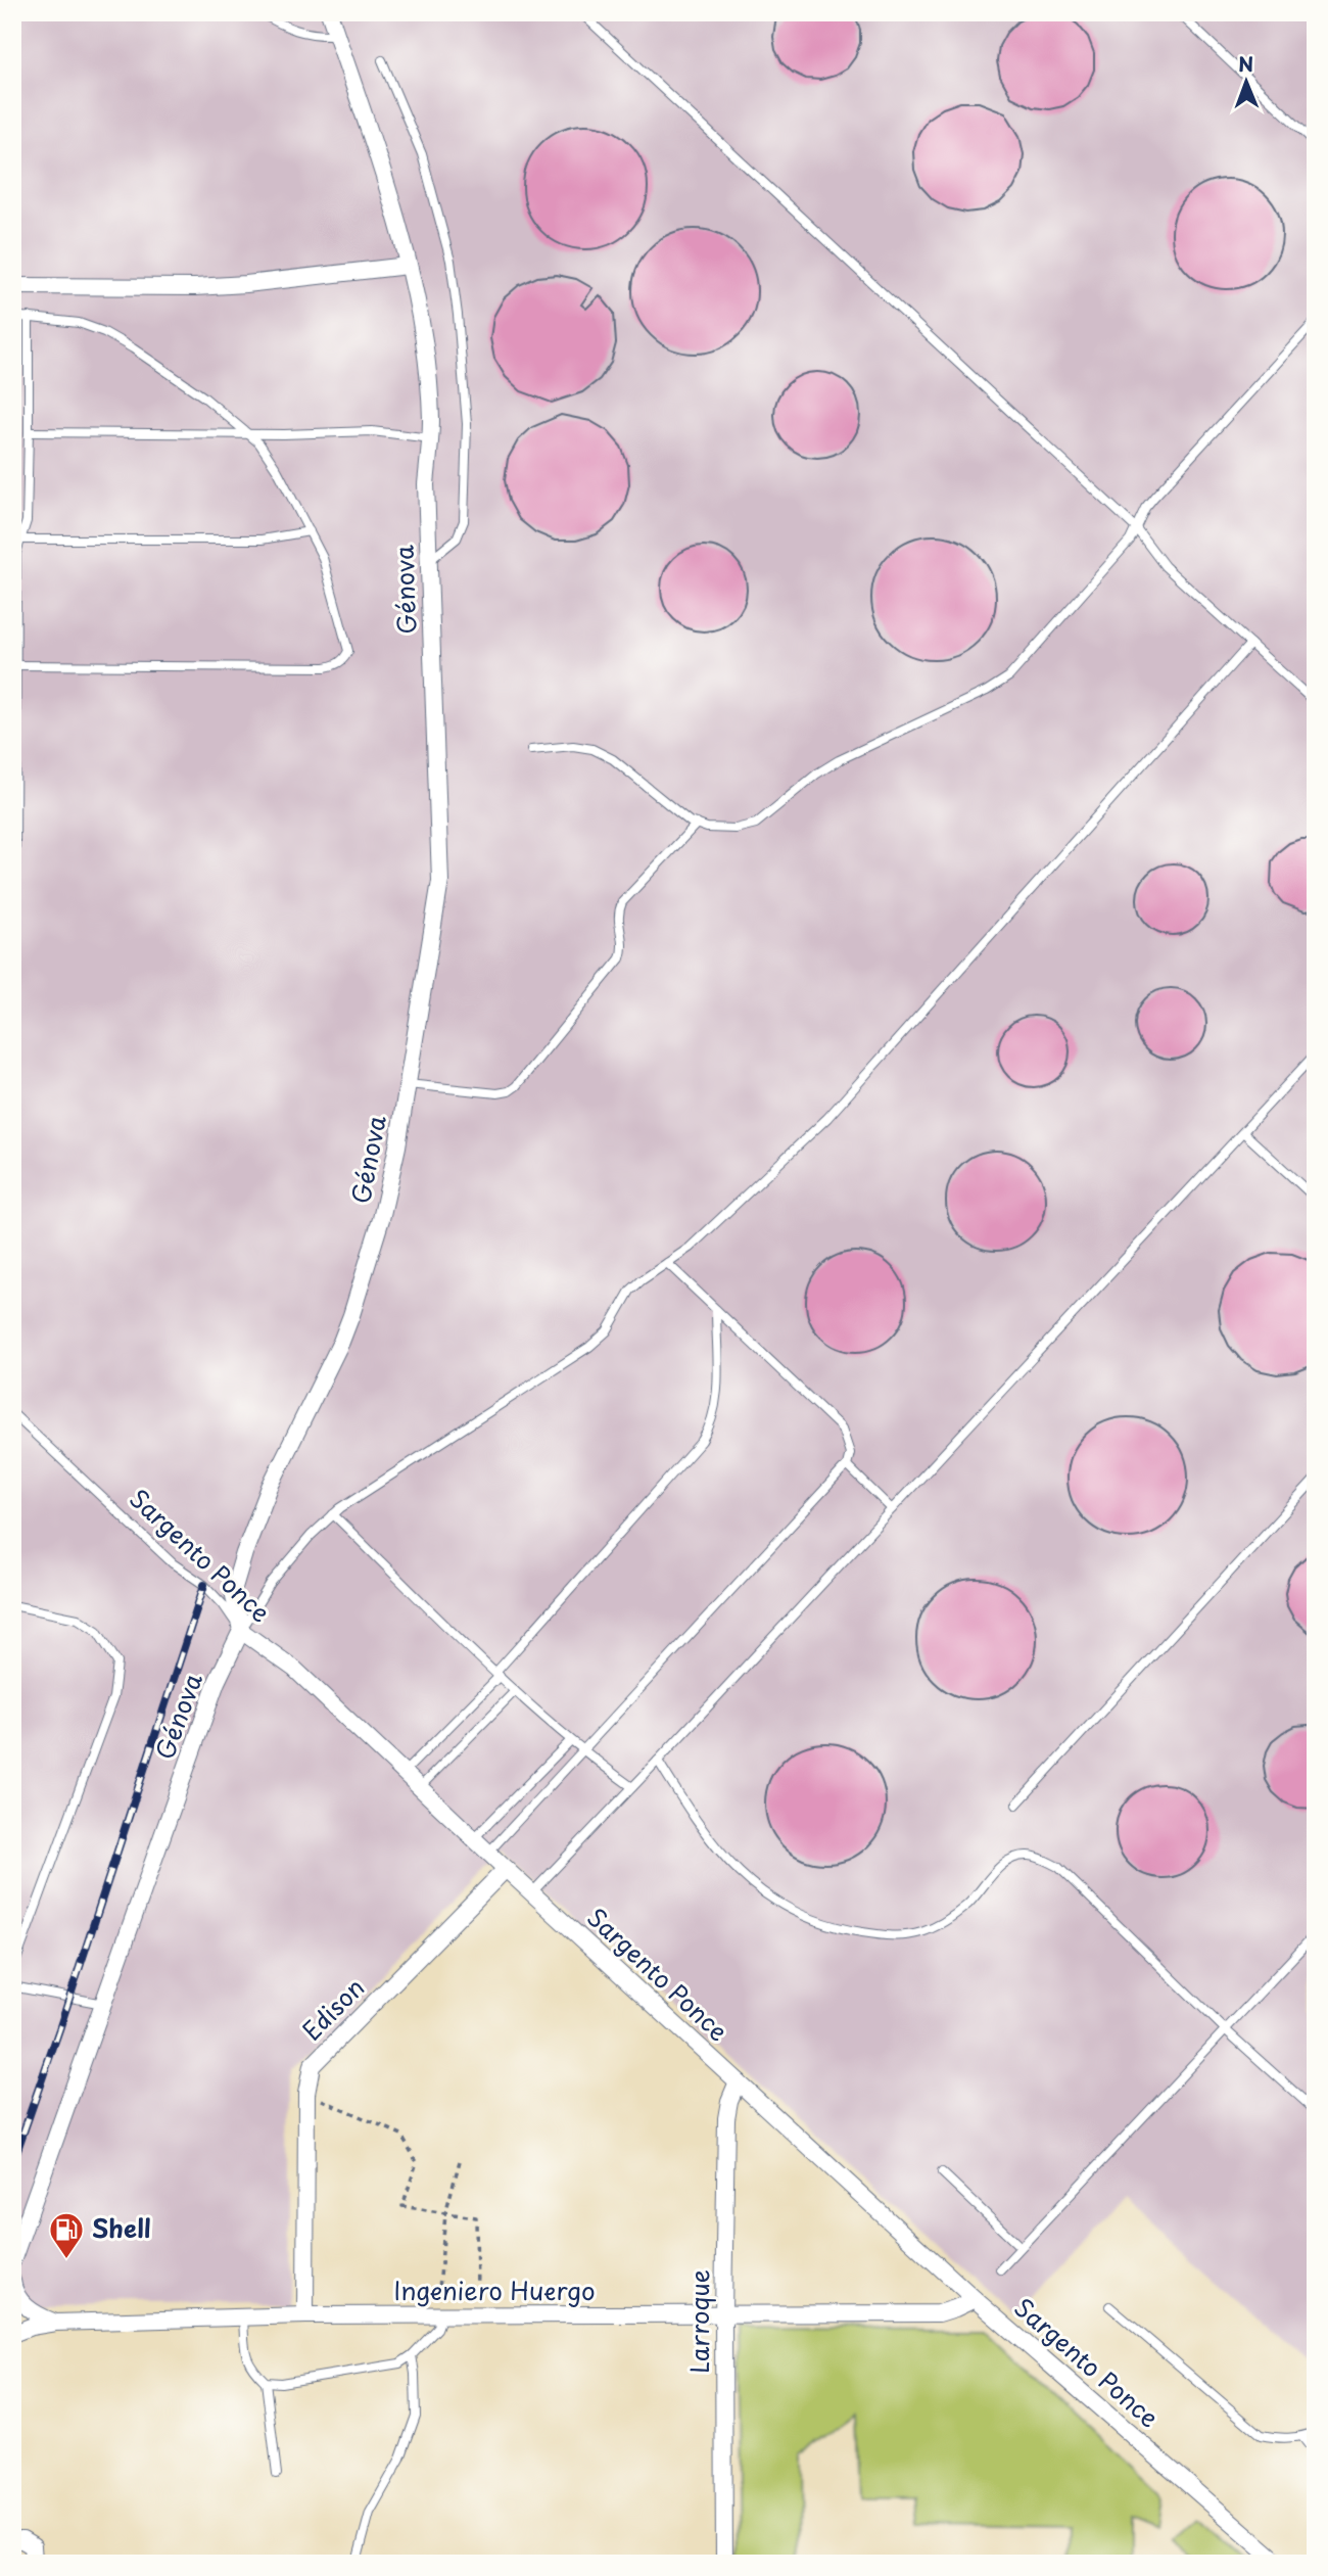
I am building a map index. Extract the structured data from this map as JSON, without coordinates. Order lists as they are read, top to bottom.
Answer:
{
  "streets": {
    "street": [
      "Génova",
      "Sargento Ponce",
      "Edison",
      "Ingeniero Huergo",
      "Larroque"
    ]
  },
  "crossings": [
    ["Génova", "Sargento Ponce"],
    ["Sargento Ponce", "Edison"],
    ["Sargento Ponce", "Ingeniero Huergo"],
    ["Sargento Ponce", "Larroque"],
    ["Edison", "Ingeniero Huergo"],
    ["Ingeniero Huergo", "Larroque"]
  ],
  "places": {
    "fuel station": ["Shell"]
  },
  "north": "top"
}
